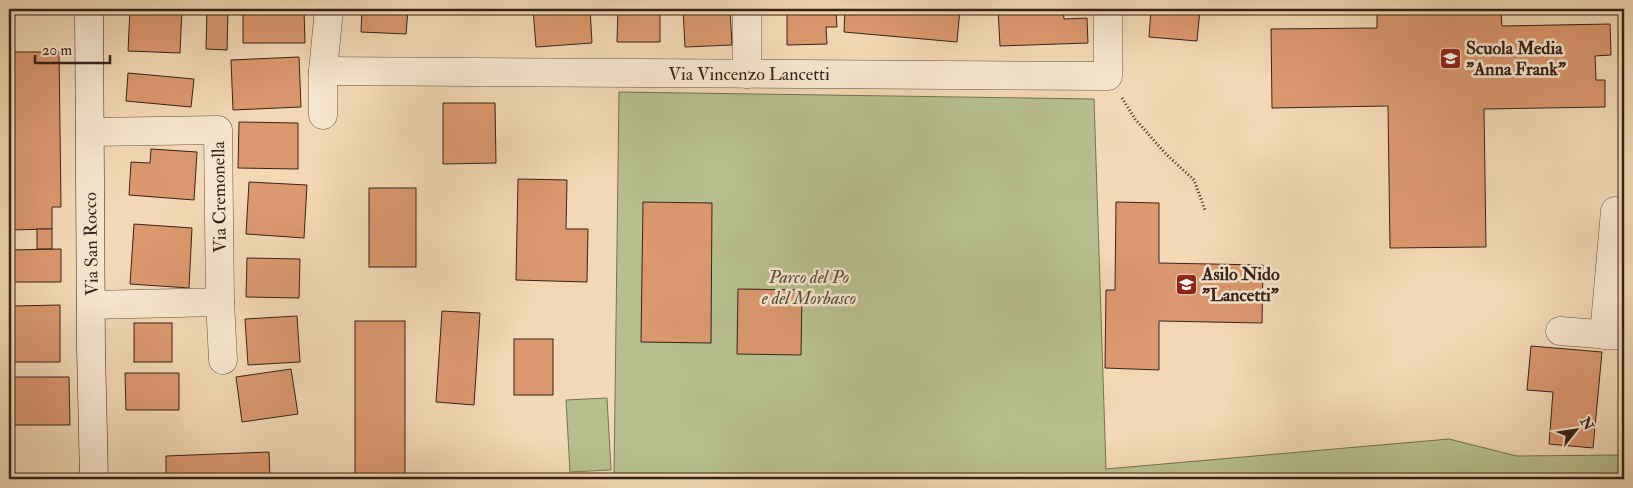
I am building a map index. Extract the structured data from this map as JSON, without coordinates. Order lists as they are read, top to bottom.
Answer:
{
  "streets": {
    "street": ["Via Vincenzo Lancetti", "Via Cremonella", "Via San Rocco"]
  },
  "crossings": [
    ["Via Cremonella", "Via San Rocco"]
  ],
  "parks": ["Parco del Po e del Morbasco"],
  "places": {
    "school or university": ["Scuola Media \"Anna Frank\"", "Asilo Nido \"Lancetti\""]
  },
  "scale_bar": "20 m",
  "north": "top right"
}
